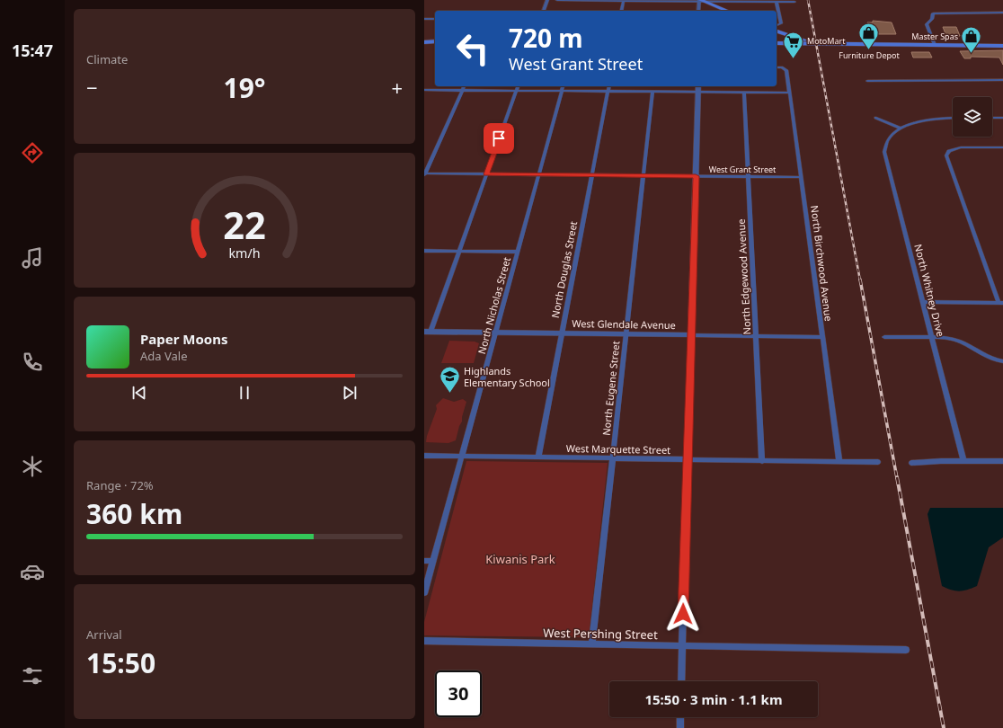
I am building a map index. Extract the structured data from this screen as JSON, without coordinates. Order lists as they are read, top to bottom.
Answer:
{
  "streets": {
    "street": [
      "West Grant Street",
      "North Birchwood Avenue",
      "North Douglas Street",
      "North Edgewood Avenue",
      "North Whitney Drive",
      "North Nicholas Street",
      "West Glendale Avenue",
      "North Eugene Street",
      "West Marquette Street",
      "West Pershing Street"
    ]
  },
  "crossings": [
    ["West Grant Street", "North Birchwood Avenue"],
    ["West Grant Street", "North Douglas Street"],
    ["West Grant Street", "North Edgewood Avenue"],
    ["West Grant Street", "North Nicholas Street"],
    ["West Grant Street", "North Eugene Street"],
    ["North Birchwood Avenue", "West Glendale Avenue"],
    ["North Birchwood Avenue", "West Marquette Street"],
    ["North Douglas Street", "West Glendale Avenue"],
    ["North Douglas Street", "West Marquette Street"],
    ["North Edgewood Avenue", "West Glendale Avenue"],
    ["North Edgewood Avenue", "West Marquette Street"],
    ["North Nicholas Street", "West Glendale Avenue"],
    ["North Nicholas Street", "West Marquette Street"],
    ["West Glendale Avenue", "North Eugene Street"],
    ["North Eugene Street", "West Marquette Street"],
    ["North Eugene Street", "West Pershing Street"]
  ],
  "parks": ["Kiwanis Park"],
  "places": {
    "shop": ["Furniture Depot", "Master Spas"],
    "supermarket": ["MotoMart"],
    "school or university": ["Highlands Elementary School"]
  },
  "page": {
    "tabs": "15:47",
    "tile": [
      "Climate",
      ["Range · 72%", "360 km"],
      ["Arrival", "15:50"]
    ],
    "turn": ["720 m", "West Grant Street"],
    "heat": ["−", "19°", "+"],
    "song": ["Paper Moons", "Ada Vale"],
    "limit": "30",
    "trip": "15:50 · 3 min · 1.1 km",
    "gauge": ["22", "km/h"]
  }
}
